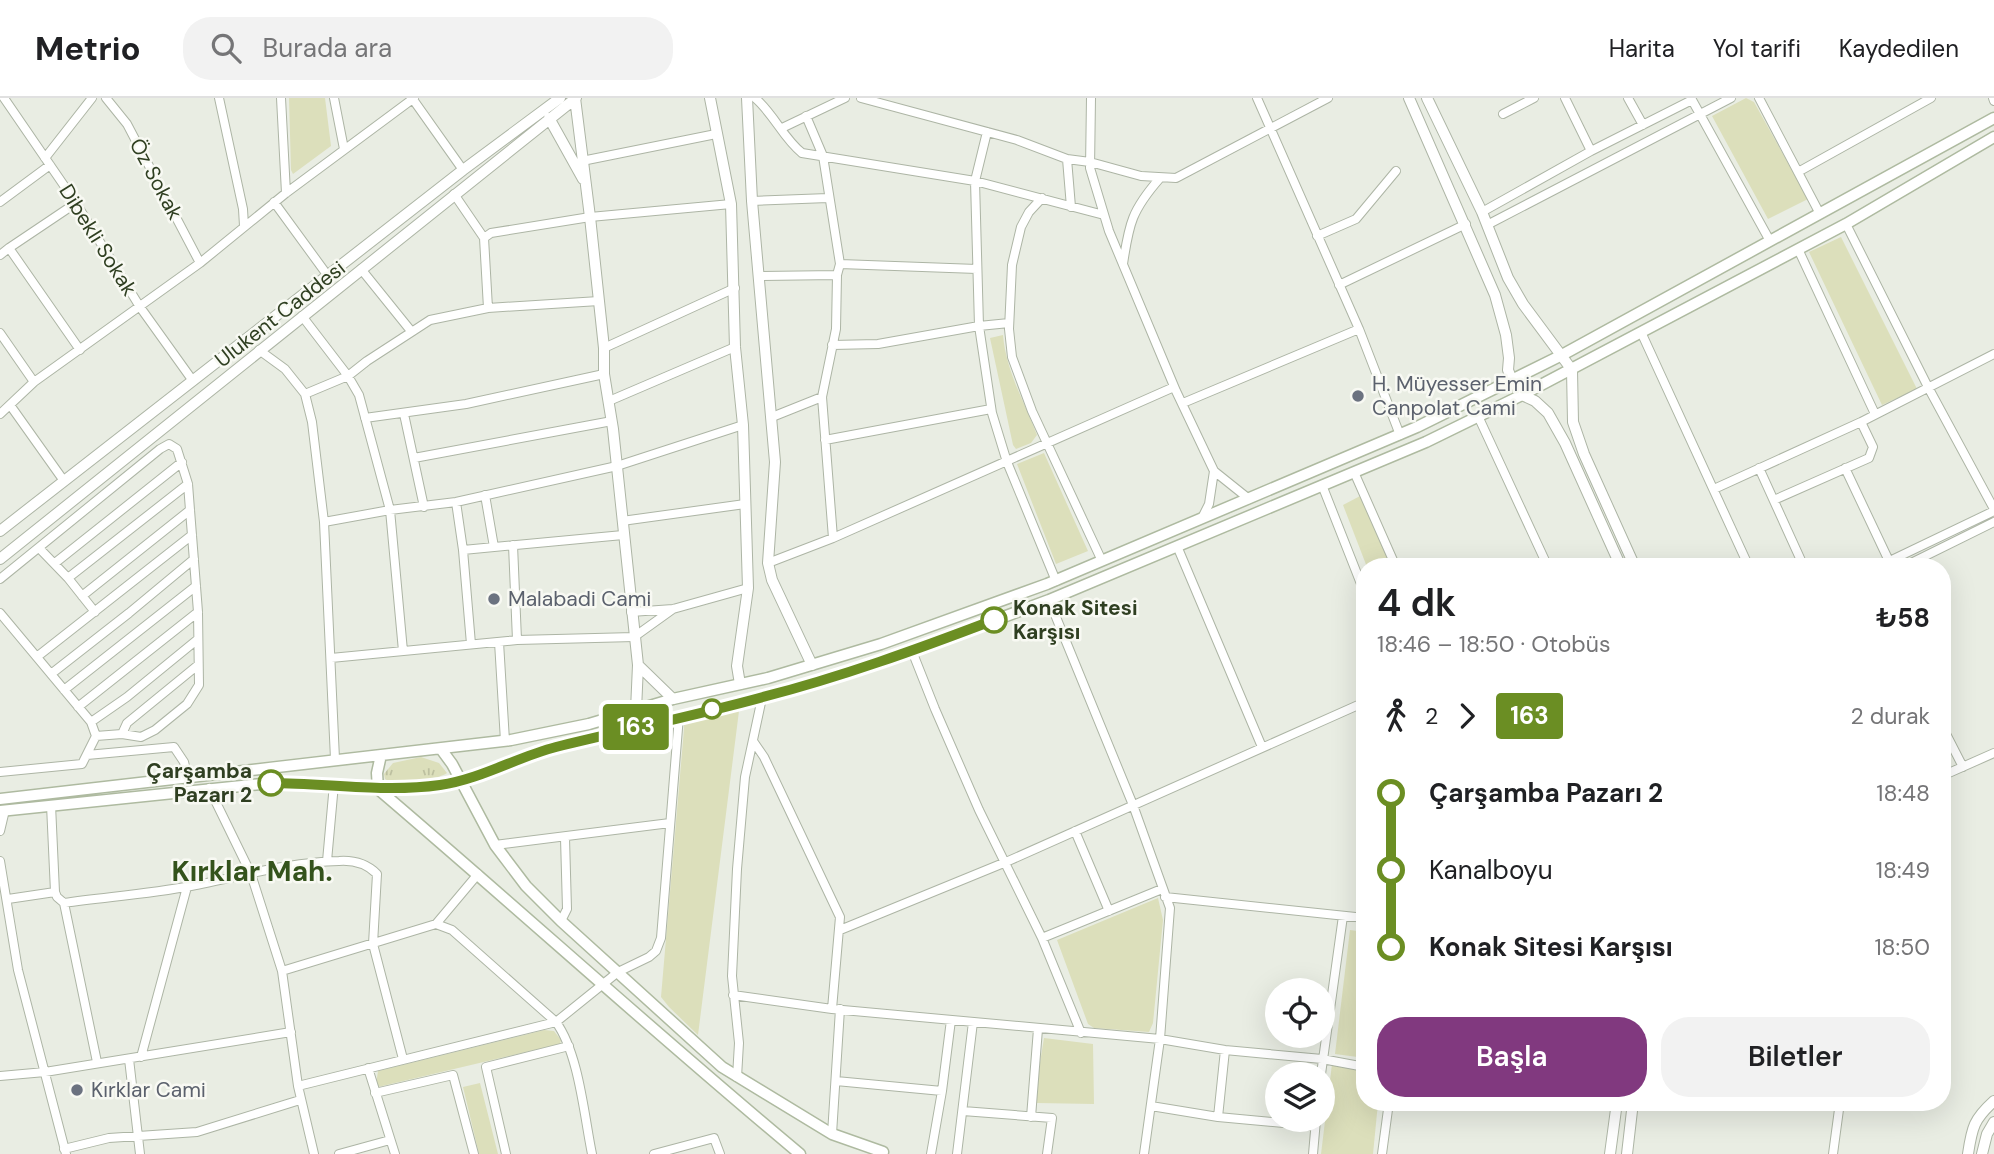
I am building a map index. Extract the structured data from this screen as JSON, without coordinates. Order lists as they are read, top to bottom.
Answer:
{
  "streets": {
    "street": ["Öz Sokak", "Dibekli Sokak", "Ulukent Caddesi"]
  },
  "crossings": [
    ["Dibekli Sokak", "Ulukent Caddesi"]
  ],
  "districts": ["Kırklar Mah."],
  "places": [
    "H. Müyesser Emin Canpolat Cami",
    "Malabadi Cami",
    "Konak Sitesi Karşısı",
    "Çarşamba Pazarı 2",
    "Kırklar Cami"
  ],
  "lines": ["bus line 163"],
  "page": {
    "header": "Metrio",
    "search": "Burada ara",
    "nav": ["Harita", "Yol tarifi", "Kaydedilen"],
    "on_map": "163",
    "heading": ["4 dk", "18:46 – 18:50 · Otobüs", "₺58"],
    "legs": ["2", "163", "2 durak"],
    "list": [
      {
        "name": "Çarşamba Pazarı 2",
        "value": "18:48"
      },
      {
        "name": "Kanalboyu",
        "value": "18:49"
      },
      {
        "name": "Konak Sitesi Karşısı",
        "value": "18:50"
      }
    ],
    "buttons": ["Başla", "Biletler"]
  }
}
